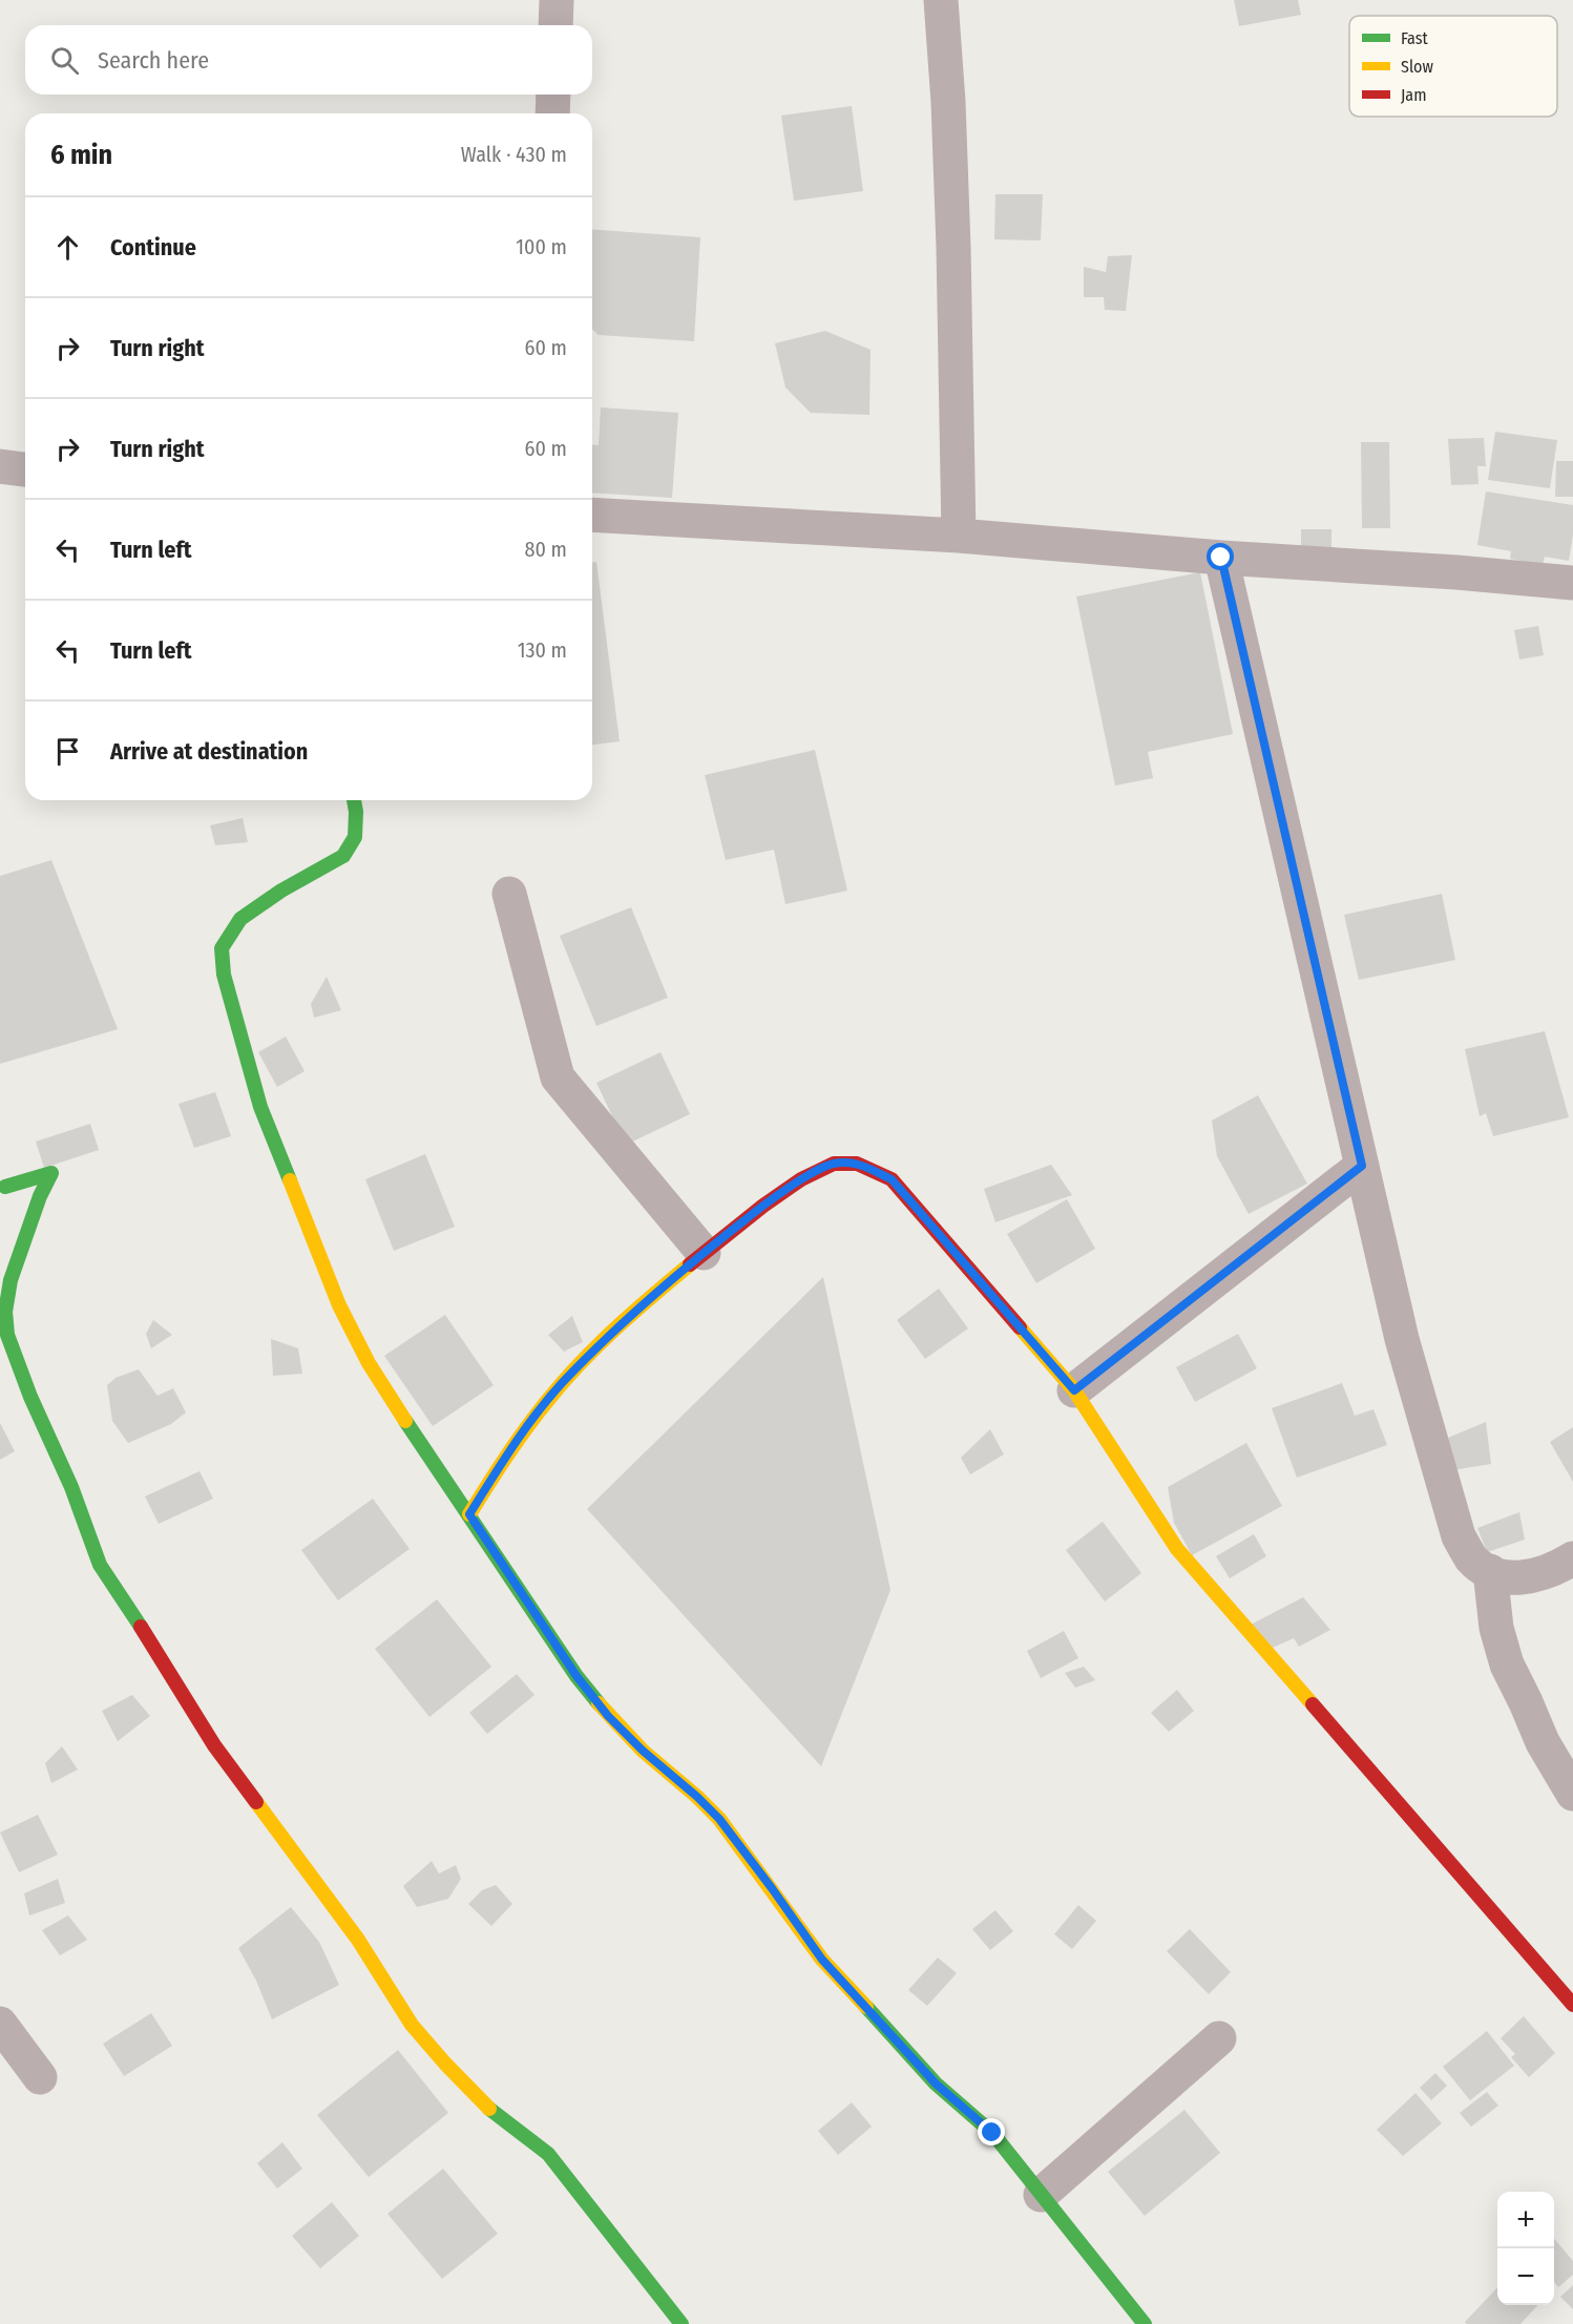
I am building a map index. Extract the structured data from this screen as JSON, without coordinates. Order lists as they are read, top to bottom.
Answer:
{
  "legend": ["Fast", "Slow", "Jam"],
  "page": {
    "search": "Search here",
    "heading": ["6 min", "Walk · 430 m"],
    "list": [
      ["Continue", "100 m"],
      ["Turn right", "60 m"],
      ["Turn right", "60 m"],
      ["Turn left", "80 m"],
      ["Turn left", "130 m"],
      "Arrive at destination"
    ],
    "map_buttons": ["+", "−"]
  }
}
